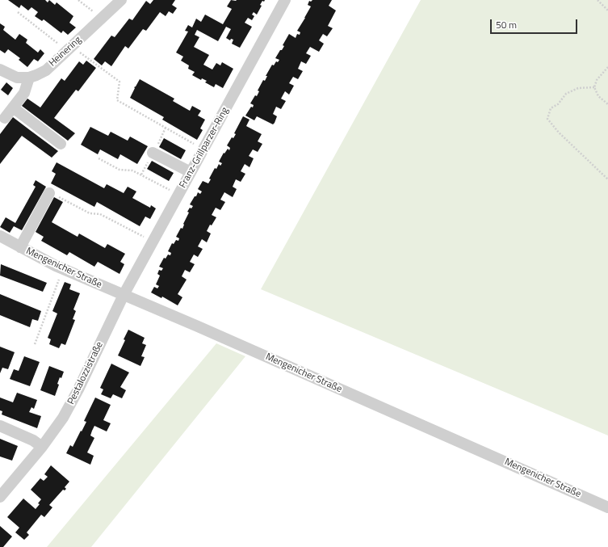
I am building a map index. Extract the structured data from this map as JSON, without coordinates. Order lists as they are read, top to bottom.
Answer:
{
  "streets": {
    "street": [
      "Heinering",
      "Franz-Grillparzer-Ring",
      "Mengenicher Straße",
      "Pestalozzistraße"
    ]
  },
  "crossings": [
    ["Franz-Grillparzer-Ring", "Mengenicher Straße"],
    ["Franz-Grillparzer-Ring", "Pestalozzistraße"],
    ["Mengenicher Straße", "Pestalozzistraße"]
  ],
  "scale_bar": "50 m"
}
